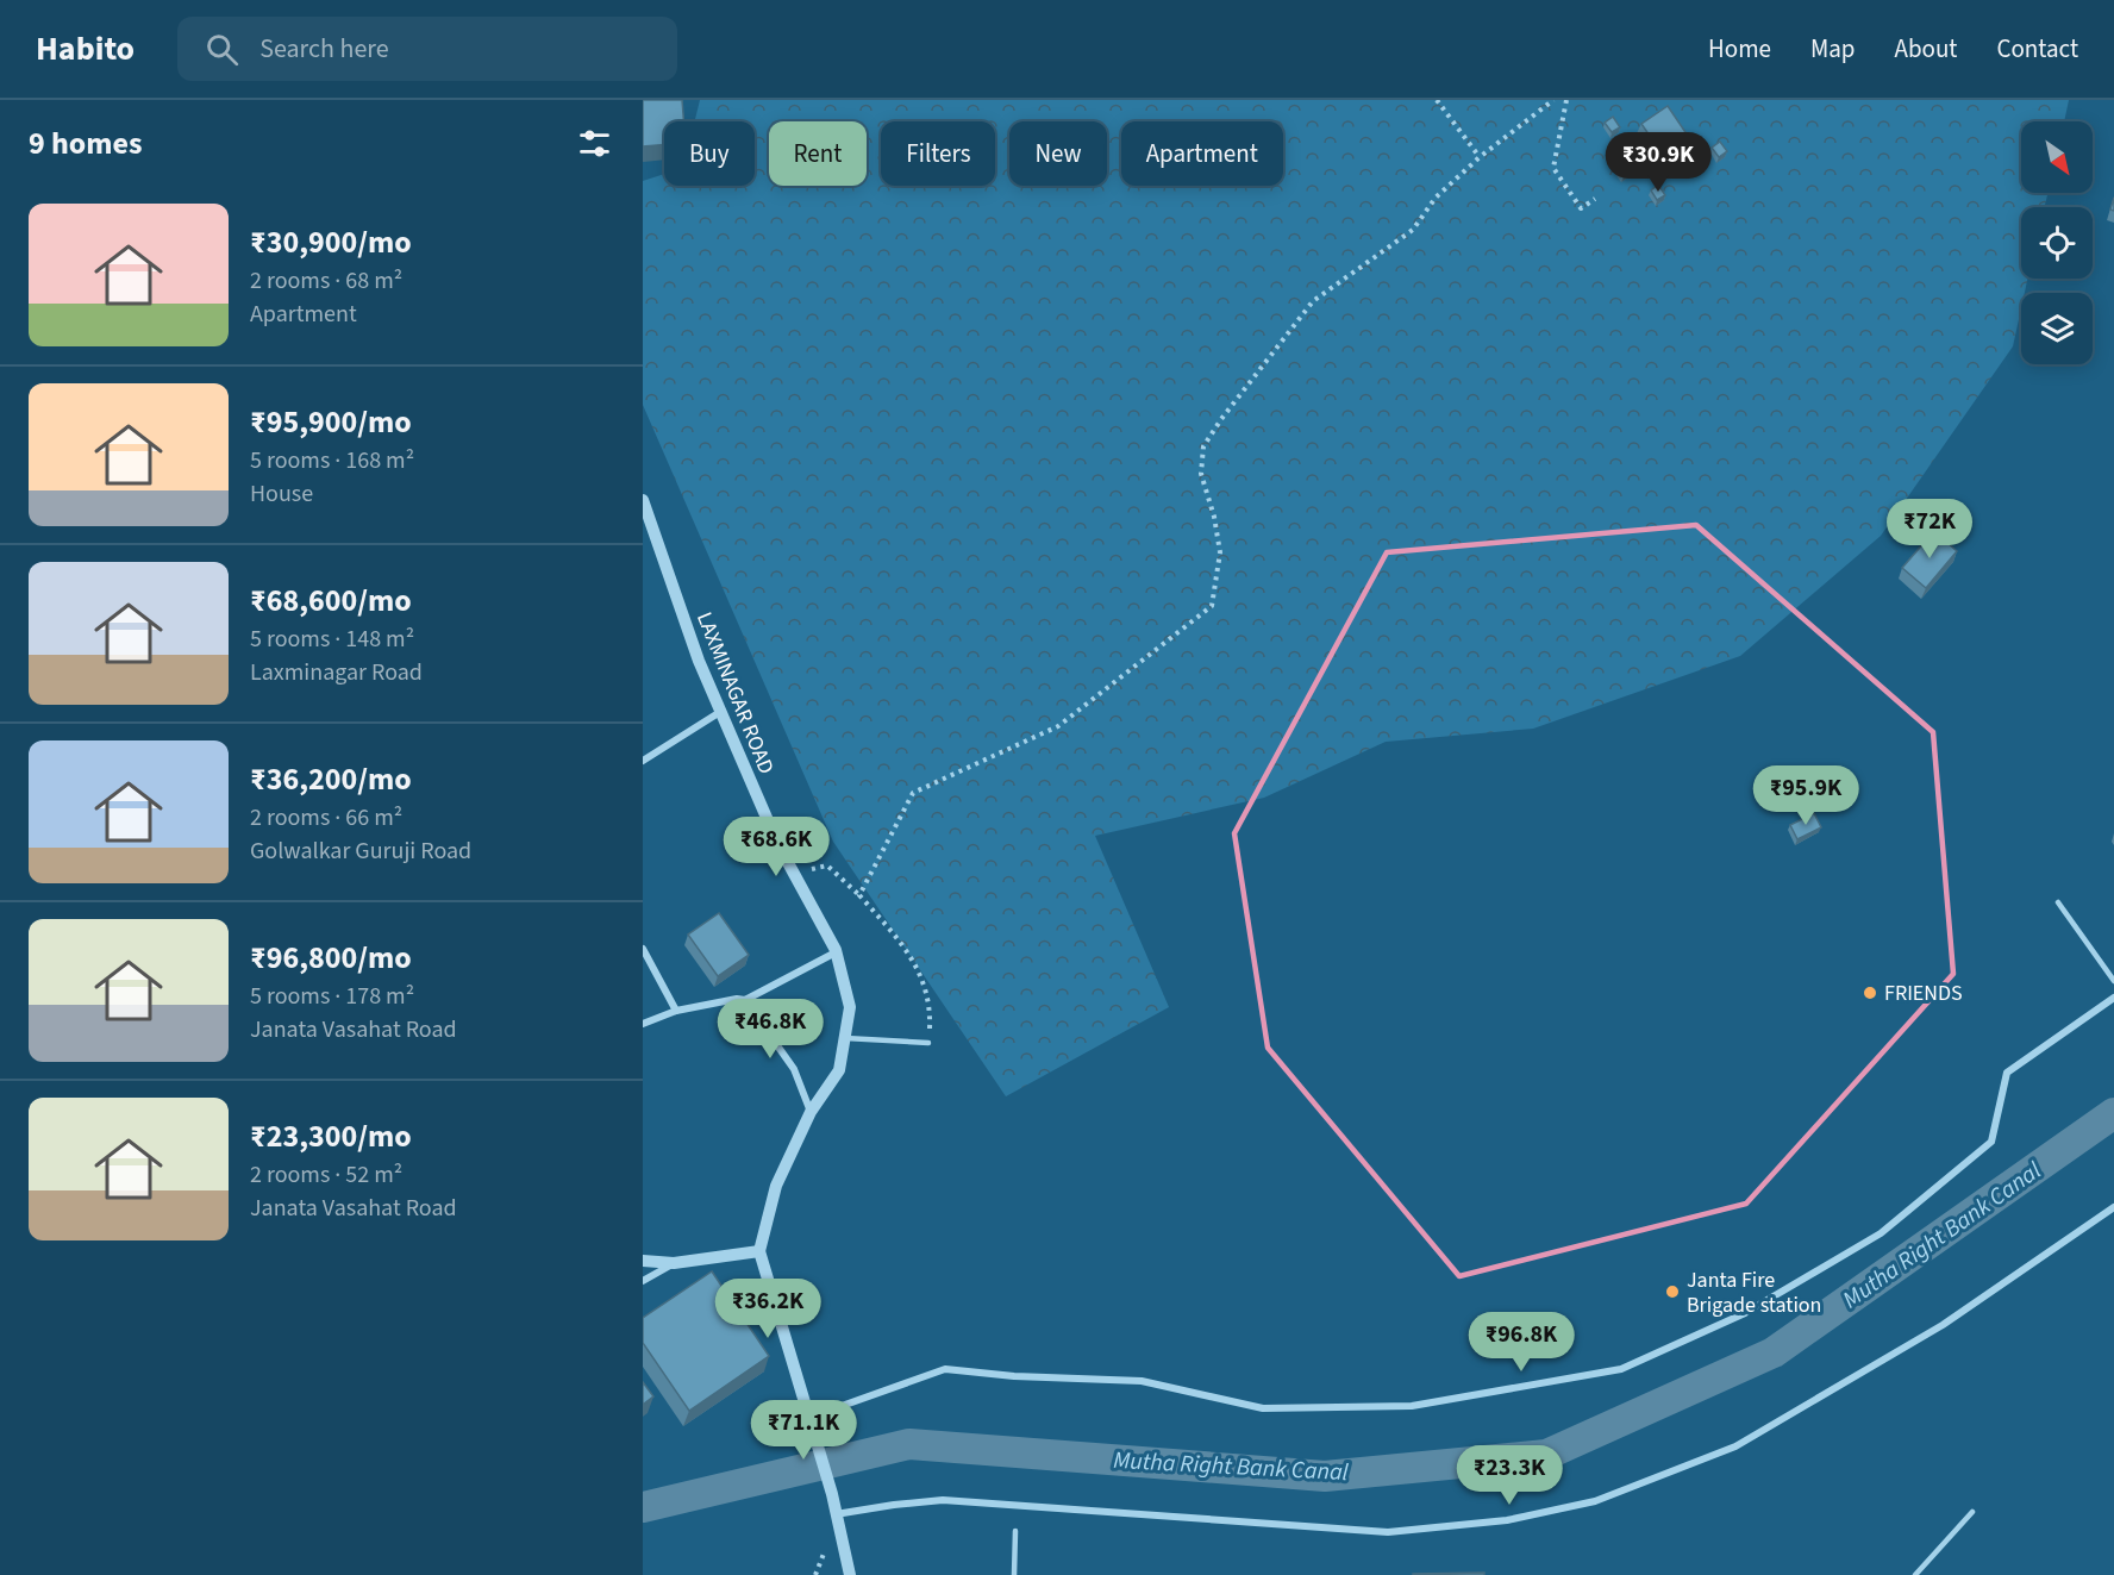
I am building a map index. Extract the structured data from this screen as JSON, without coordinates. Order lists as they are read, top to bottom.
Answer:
{
  "streets": {
    "street": ["LAXMINAGAR ROAD"]
  },
  "water": ["Mutha Right Bank Canal"],
  "places": ["FRIENDS", "Janta Fire Brigade station"],
  "north": "bottom right",
  "page": {
    "header": "Habito",
    "search": "Search here",
    "nav": [
      "Home",
      "Map",
      "About",
      "Contact"
    ],
    "heading": "9 homes",
    "chip": [
      "Buy",
      "Rent",
      "Filters",
      "New",
      "Apartment"
    ],
    "price": [
      "₹30.9K",
      "₹72K",
      "₹95.9K",
      "₹68.6K",
      "₹46.8K",
      "₹36.2K",
      "₹96.8K",
      "₹71.1K",
      "₹23.3K"
    ],
    "list": [
      {
        "name": "₹30,900/mo",
        "note": "2 rooms · 68 m² · Apartment"
      },
      {
        "name": "₹95,900/mo",
        "note": "5 rooms · 168 m² · House"
      },
      {
        "name": "₹68,600/mo",
        "note": "5 rooms · 148 m² · Laxminagar Road"
      },
      {
        "name": "₹36,200/mo",
        "note": "2 rooms · 66 m² · Golwalkar Guruji Road"
      },
      {
        "name": "₹96,800/mo",
        "note": "5 rooms · 178 m² · Janata Vasahat Road"
      },
      {
        "name": "₹23,300/mo",
        "note": "2 rooms · 52 m² · Janata Vasahat Road"
      }
    ]
  }
}
